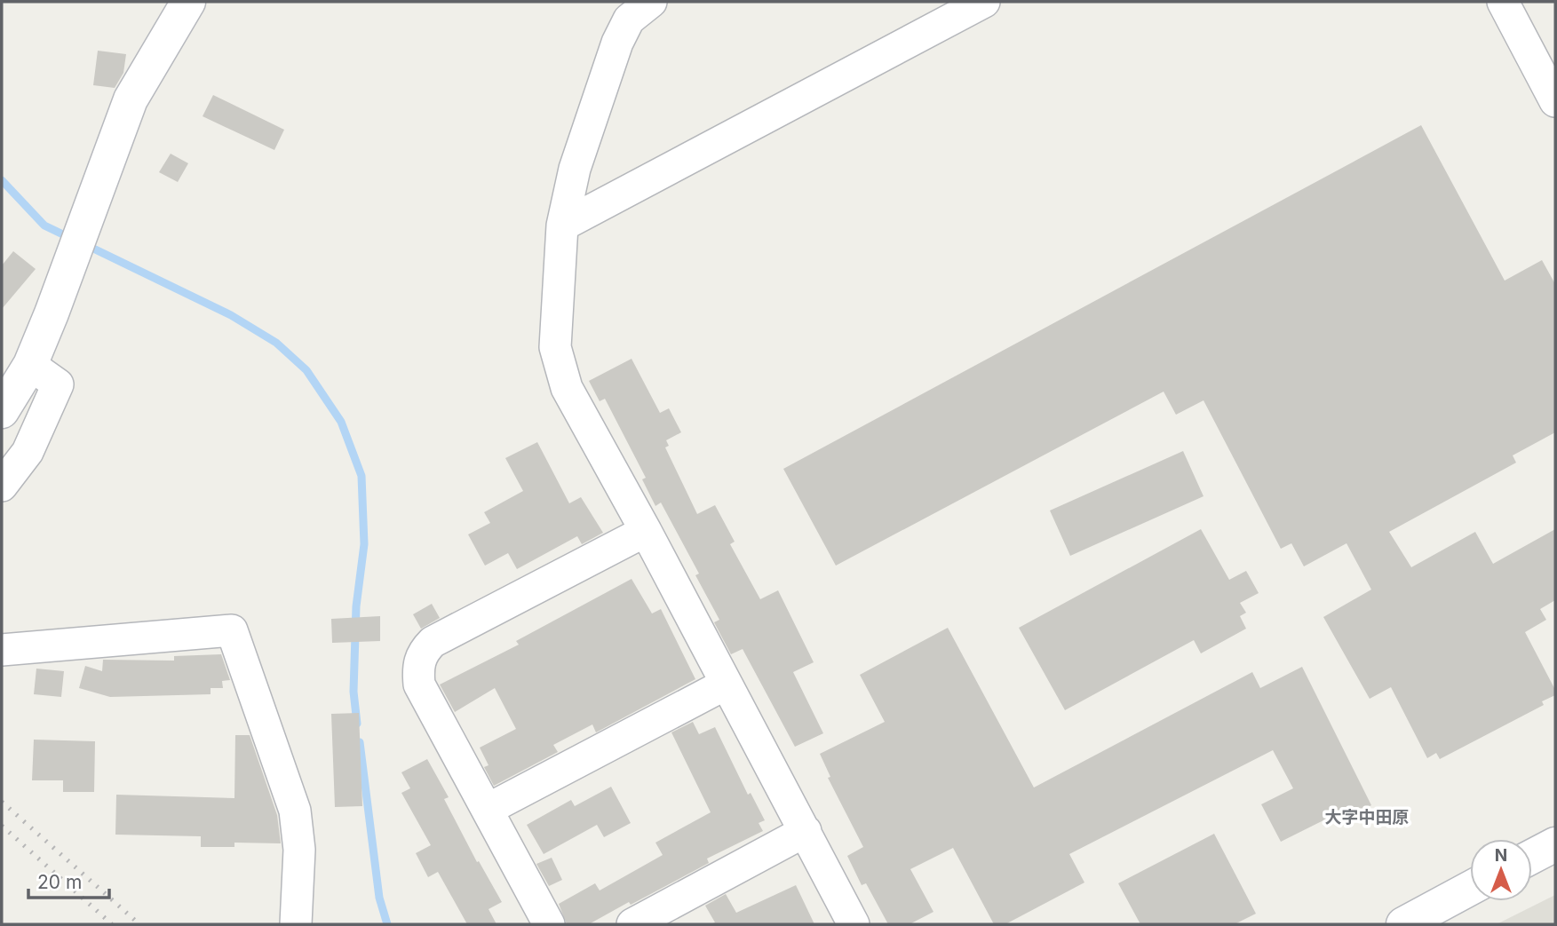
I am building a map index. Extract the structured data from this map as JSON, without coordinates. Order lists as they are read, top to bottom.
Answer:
{
  "districts": ["大字中田原"],
  "scale_bar": "20 m",
  "north": "top"
}
